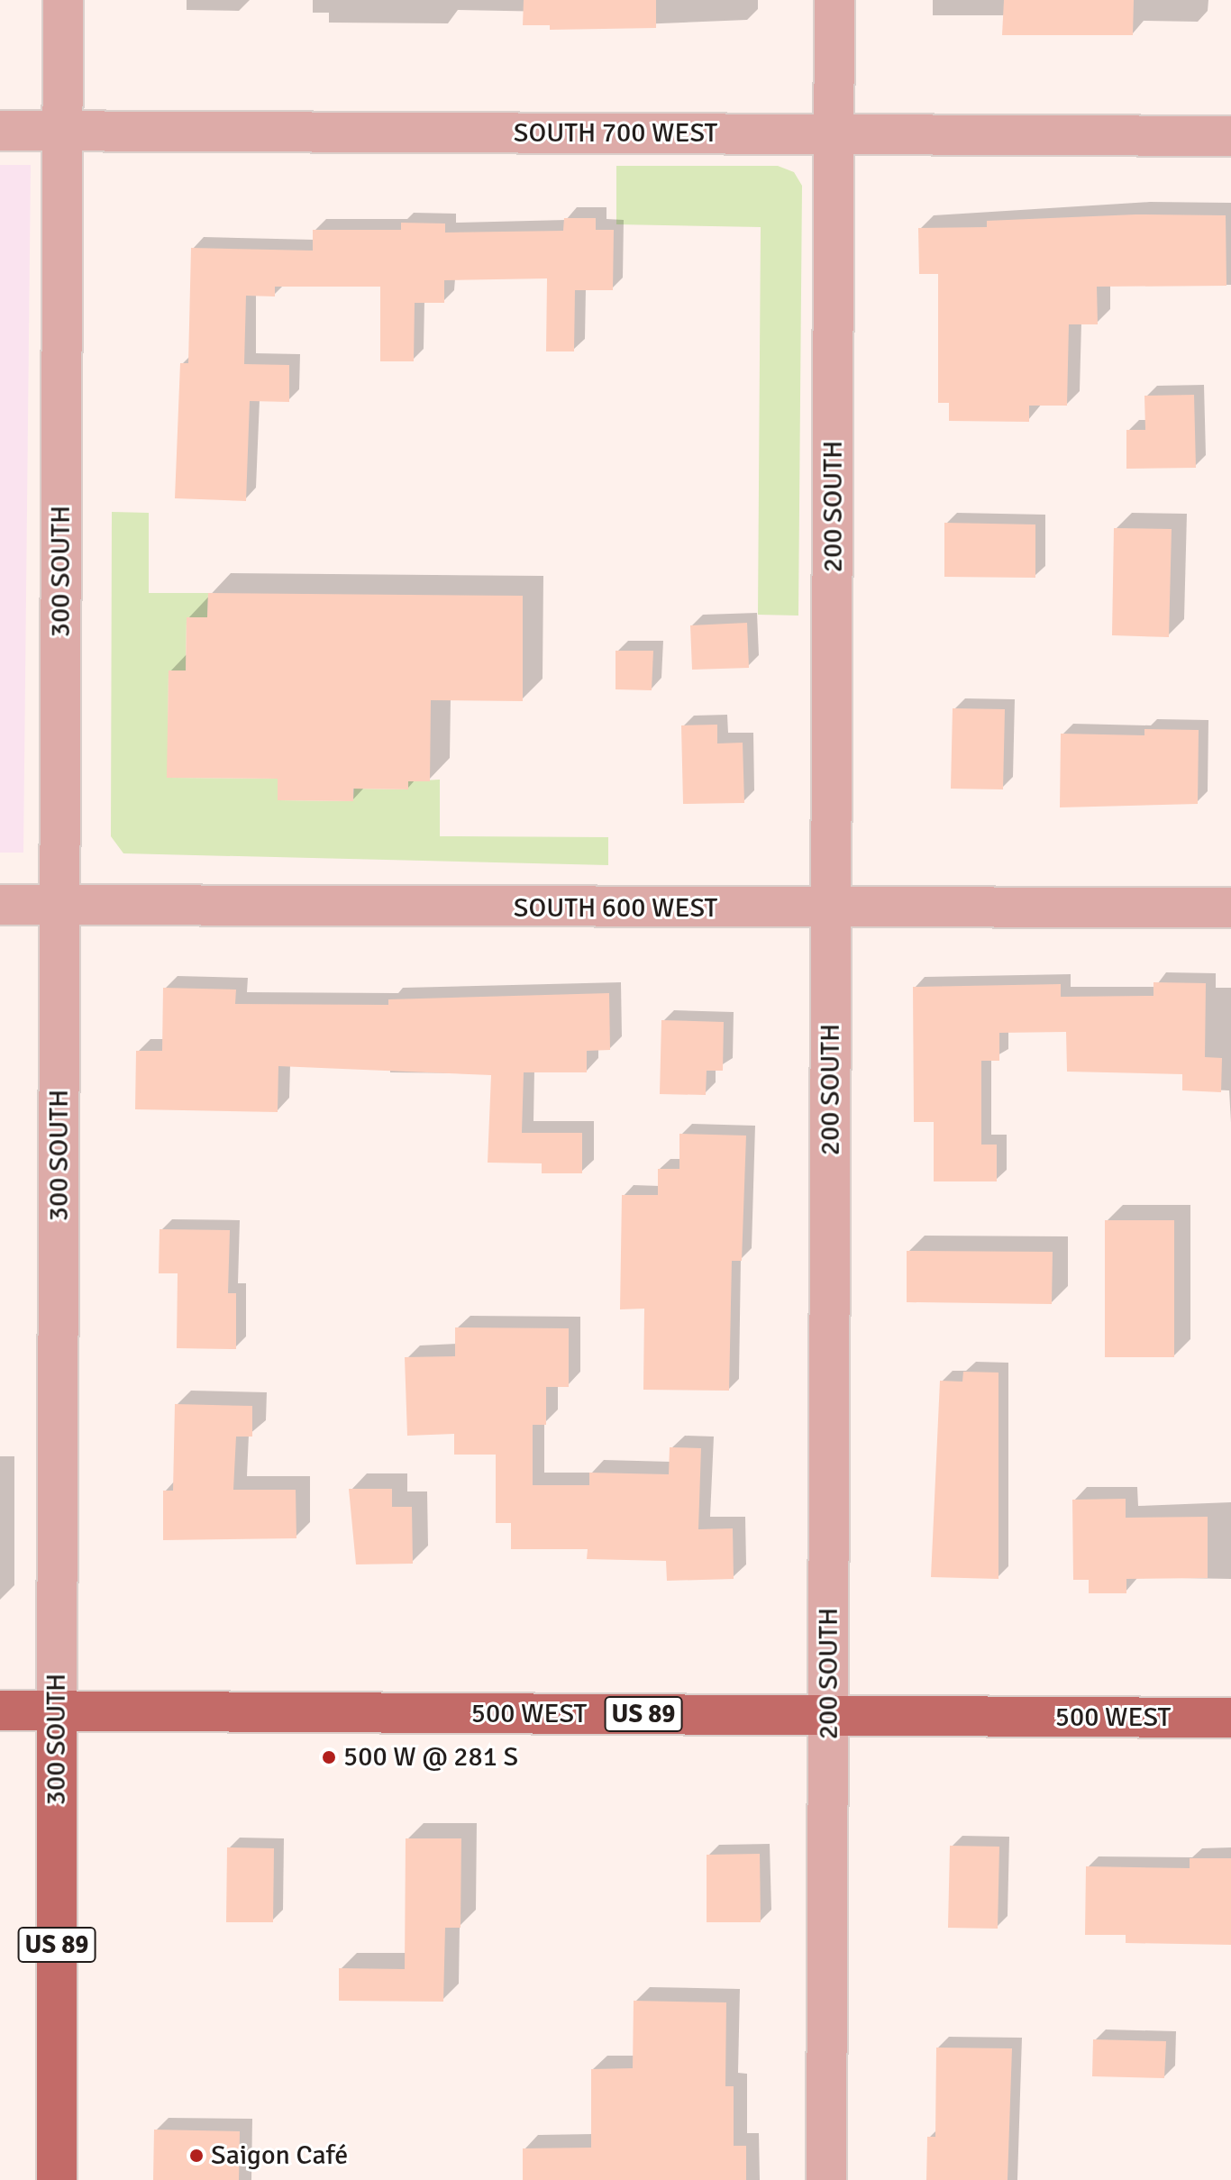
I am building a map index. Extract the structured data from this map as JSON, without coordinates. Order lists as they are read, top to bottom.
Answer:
{
  "streets": {
    "main road": ["300 SOUTH", "500 WEST", "US 89"],
    "street": ["SOUTH 700 WEST", "200 SOUTH", "SOUTH 600 WEST"]
  },
  "crossings": [
    ["SOUTH 700 WEST", "200 SOUTH"],
    ["SOUTH 700 WEST", "300 SOUTH"],
    ["200 SOUTH", "SOUTH 600 WEST"],
    ["200 SOUTH", "500 WEST"],
    ["300 SOUTH", "SOUTH 600 WEST"],
    ["300 SOUTH", "500 WEST"]
  ],
  "places": ["500 W @ 281 S", "Saigon Café"]
}
